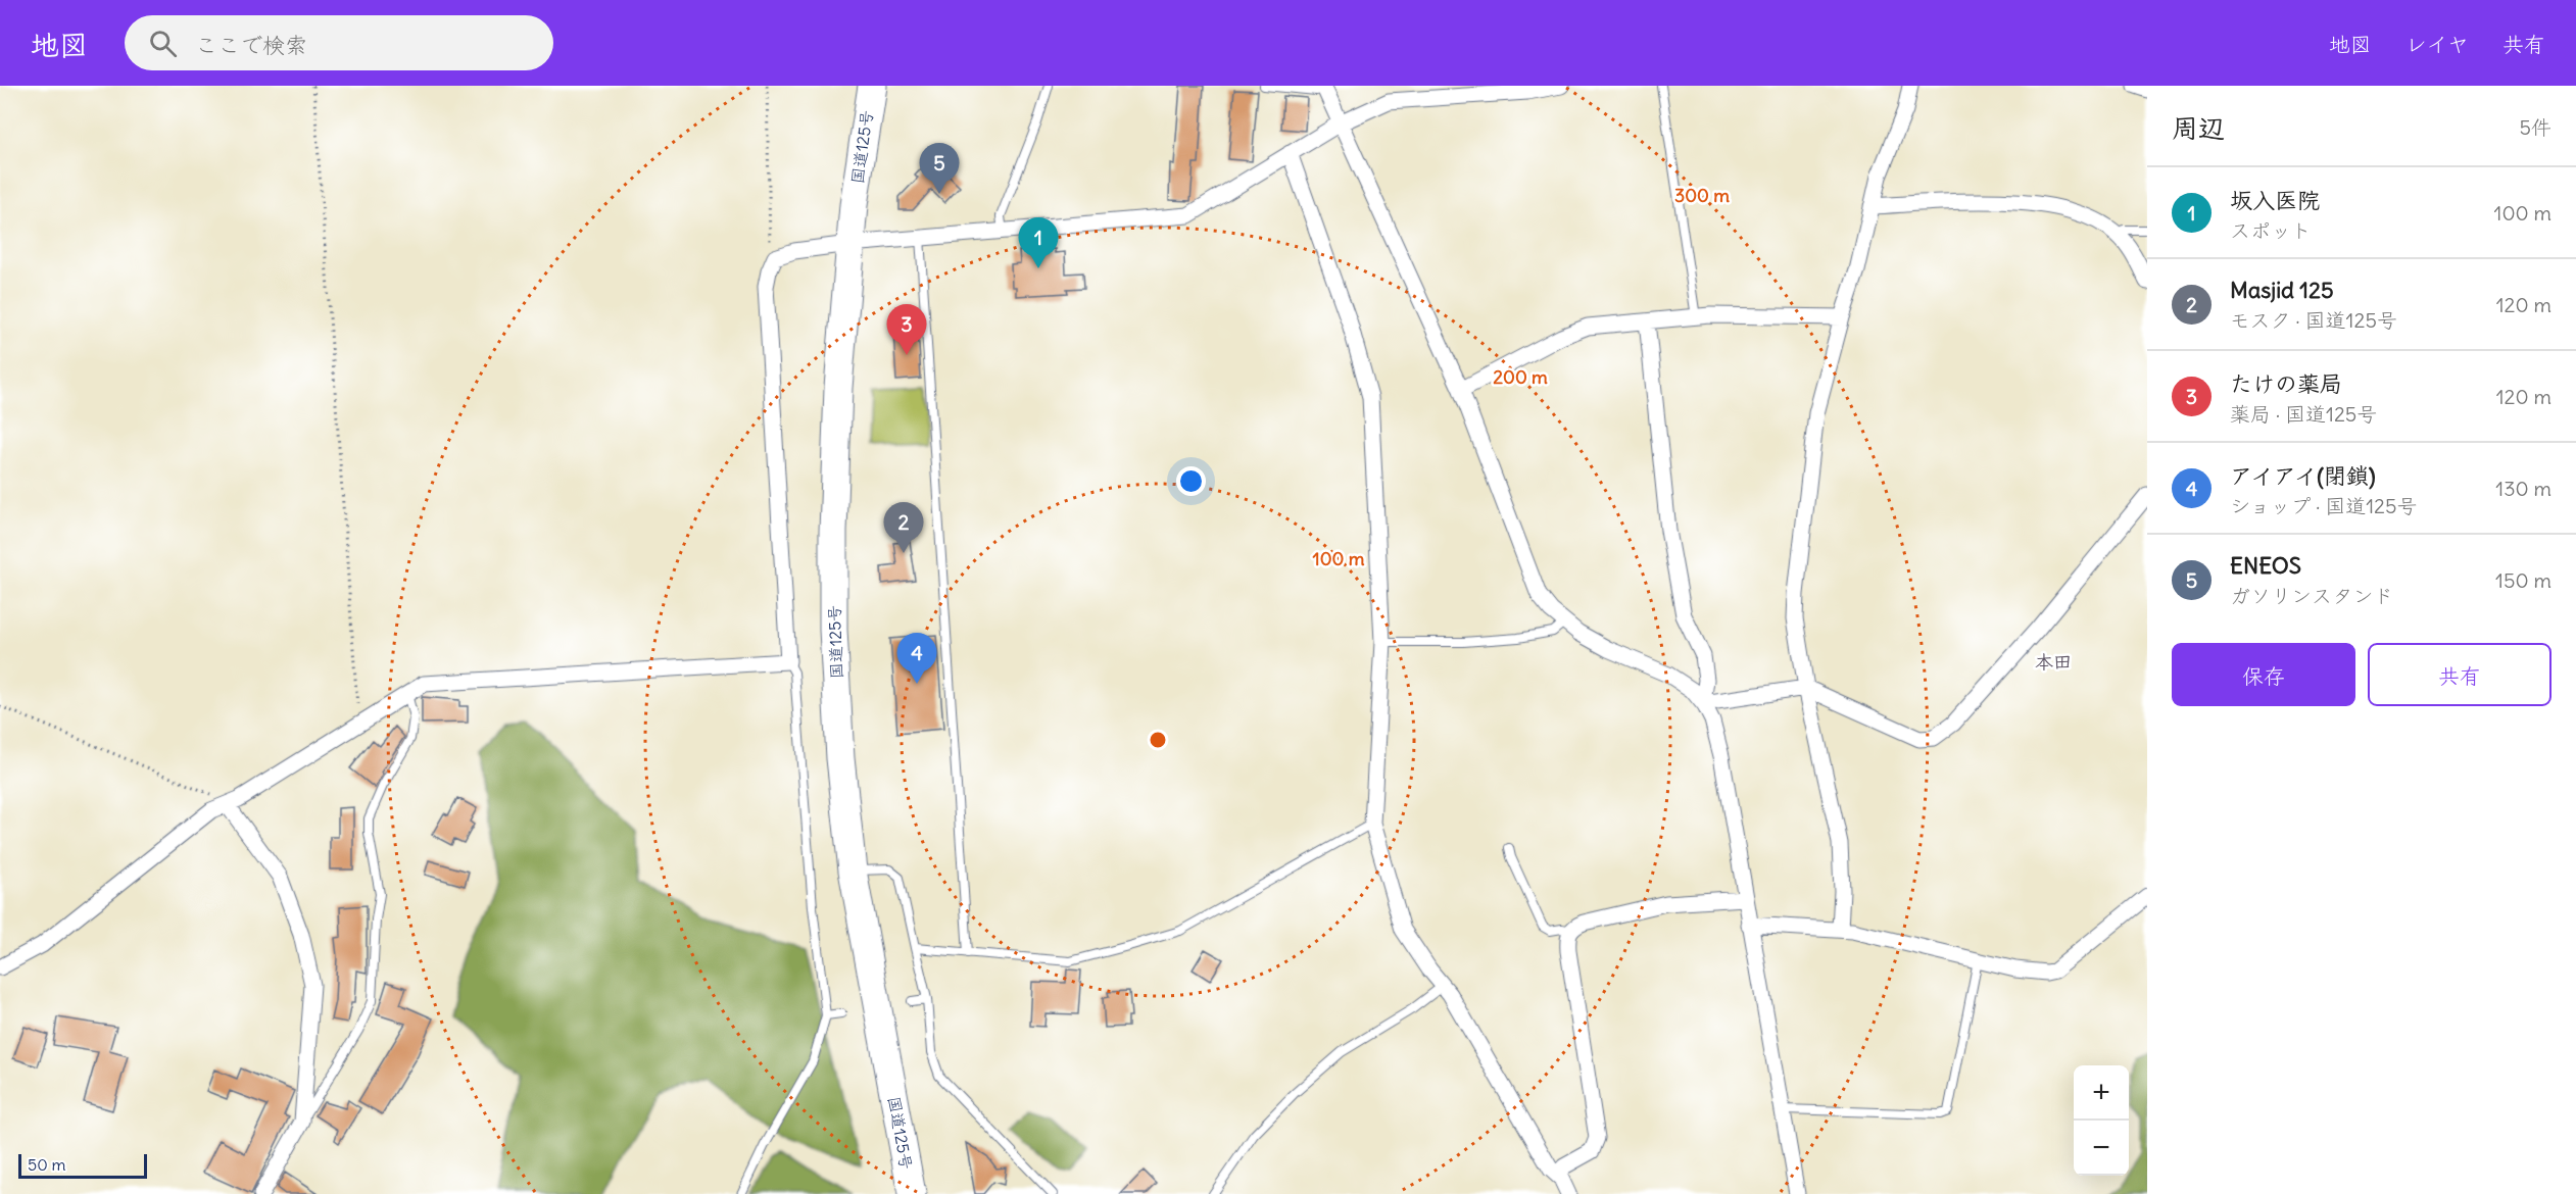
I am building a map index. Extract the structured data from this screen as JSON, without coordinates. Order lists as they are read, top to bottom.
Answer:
{
  "streets": {
    "highway": ["国道125号"]
  },
  "districts": ["本田"],
  "scale_bar": "50 m",
  "page": {
    "header": "地図",
    "search": "ここで検索",
    "nav": ["地図", "レイヤ", "共有"],
    "heading": ["周辺", "5件"],
    "pins": [
      "5",
      "1",
      "3",
      "2",
      "4"
    ],
    "list": [
      {
        "mark": "1",
        "name": "坂入医院",
        "note": "スポット",
        "value": "100 m"
      },
      {
        "mark": "2",
        "name": "Masjid 125",
        "note": "モスク · 国道125号",
        "value": "120 m"
      },
      {
        "mark": "3",
        "name": "たけの薬局",
        "note": "薬局 · 国道125号",
        "value": "120 m"
      },
      {
        "mark": "4",
        "name": "アイアイ(閉鎖)",
        "note": "ショップ · 国道125号",
        "value": "130 m"
      },
      {
        "mark": "5",
        "name": "ENEOS",
        "note": "ガソリンスタンド",
        "value": "150 m"
      }
    ],
    "buttons": ["保存", "共有"],
    "map_buttons": ["+", "−"],
    "scale": "50 m"
  },
  "rings": ["300 m", "200 m", "100 m"]
}
